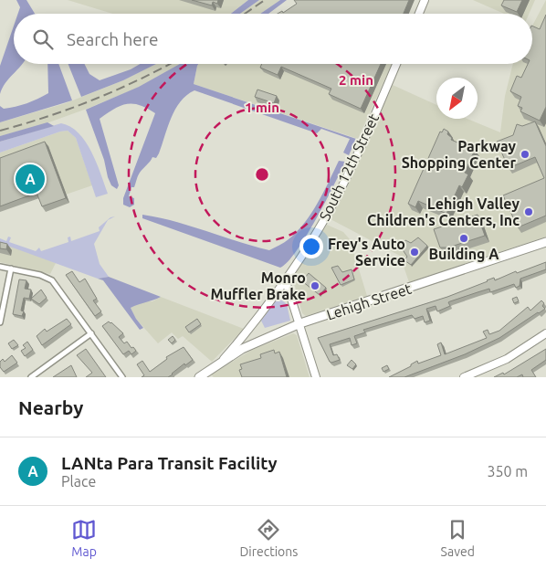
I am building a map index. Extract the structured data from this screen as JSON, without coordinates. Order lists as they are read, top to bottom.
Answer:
{
  "streets": {
    "main road": ["Lehigh Street"],
    "street": ["South 12th Street"]
  },
  "crossings": [
    ["South 12th Street", "Lehigh Street"]
  ],
  "places": [
    "Parkway Shopping Center",
    "Lehigh Valley Children's Centers, Inc",
    "Building A",
    "Frey's Auto Service",
    "Monro Muffler Brake"
  ],
  "north": "bottom left",
  "page": {
    "search": "Search here",
    "pins": "A",
    "heading": "Nearby",
    "list": [
      {
        "mark": "A",
        "name": "LANta Para Transit Facility",
        "note": "Place",
        "value": "350 m"
      }
    ],
    "nav": ["Map", "Directions", "Saved"]
  },
  "rings": ["2 min", "1 min"]
}
